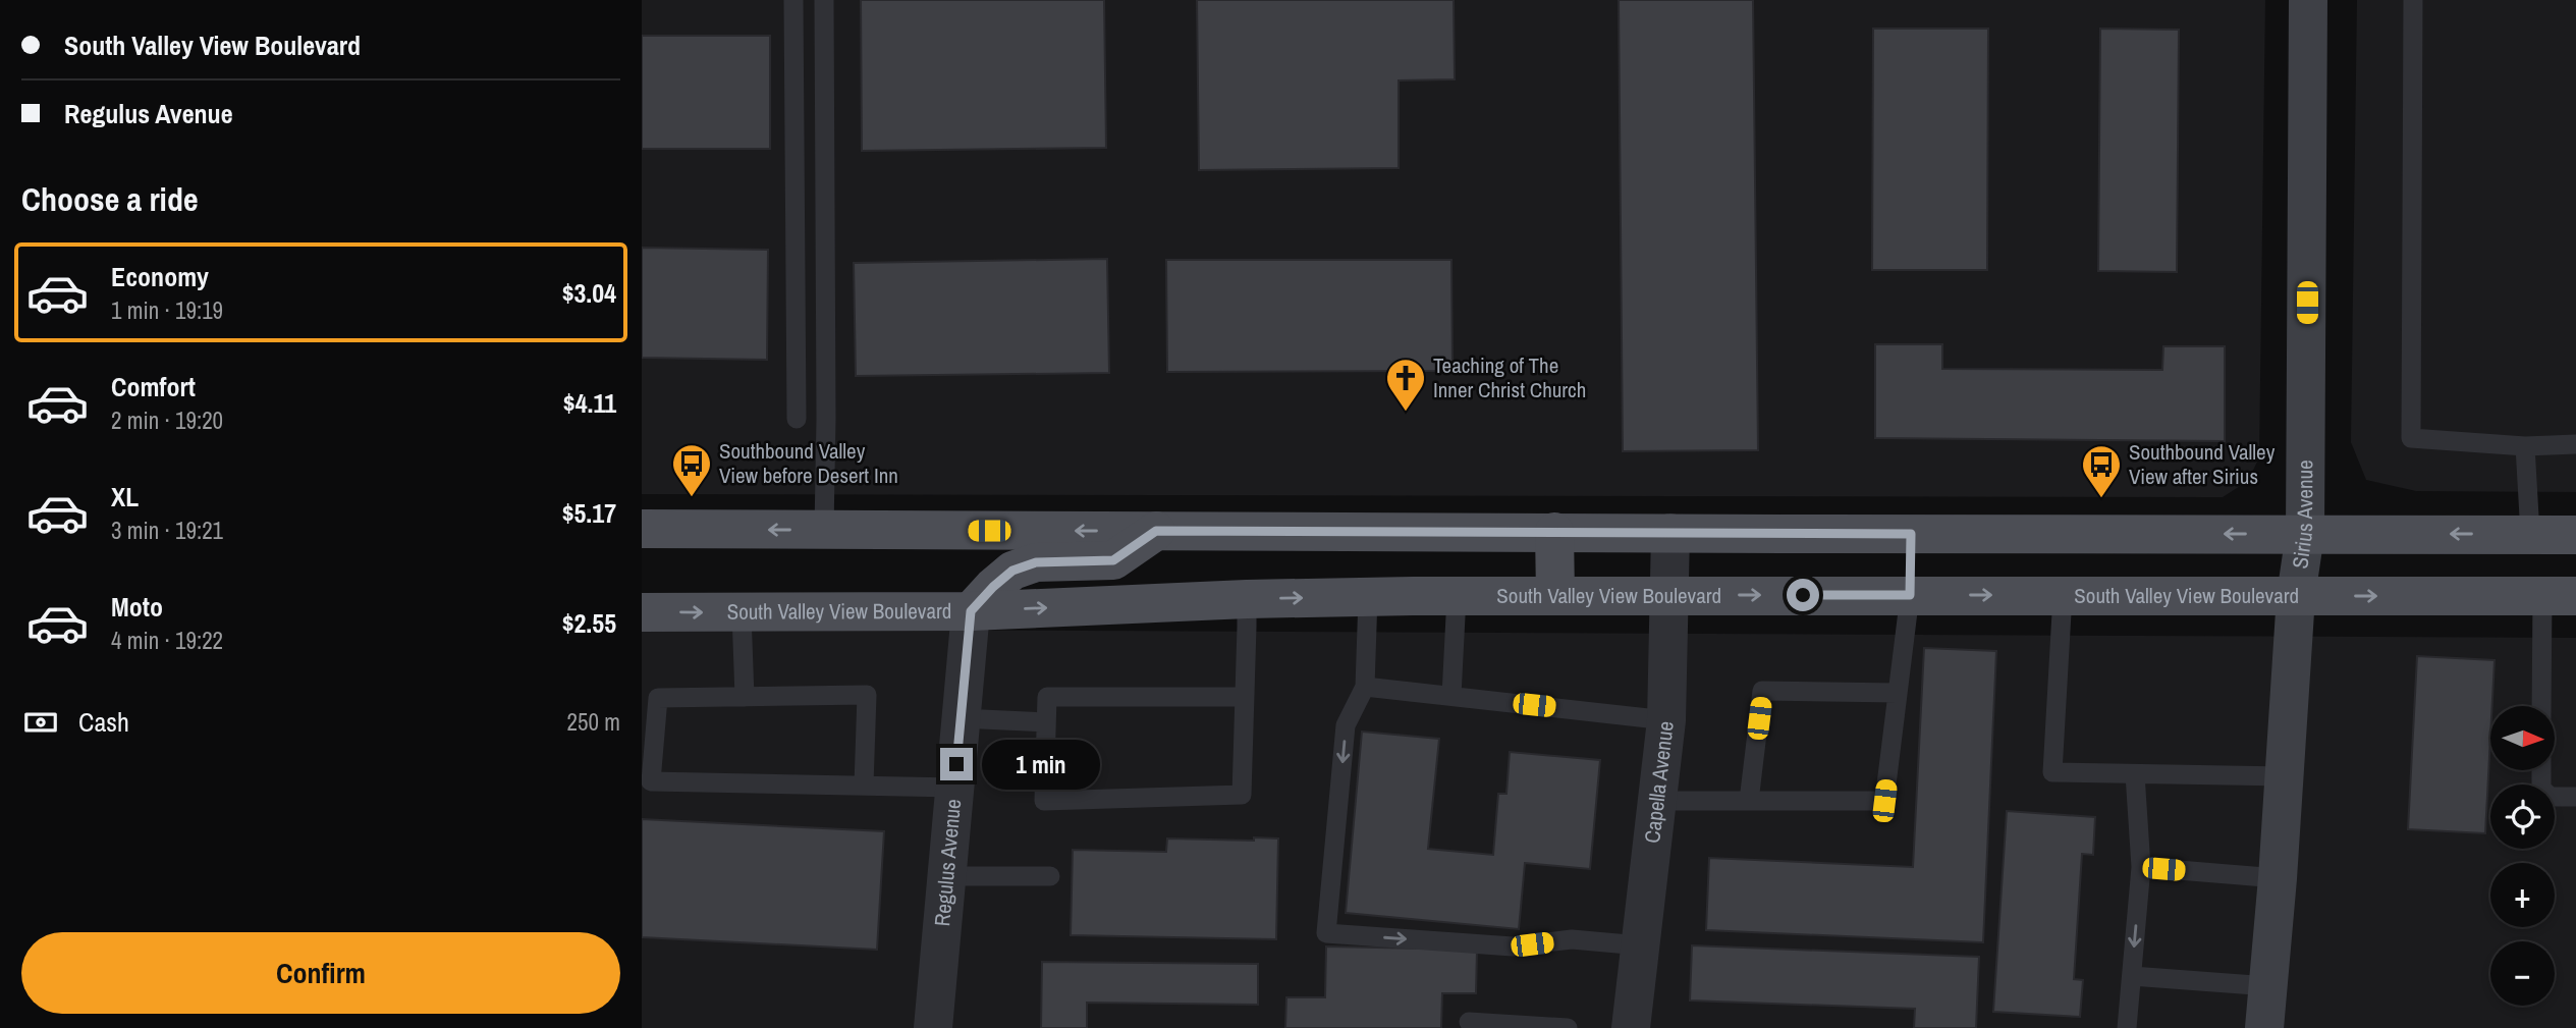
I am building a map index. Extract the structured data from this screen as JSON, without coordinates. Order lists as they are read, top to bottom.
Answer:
{
  "streets": {
    "main road": ["South Valley View Boulevard"],
    "street": ["Sirius Avenue", "Capella Avenue", "Regulus Avenue"]
  },
  "crossings": [
    ["Sirius Avenue", "South Valley View Boulevard"],
    ["South Valley View Boulevard", "Capella Avenue"],
    ["South Valley View Boulevard", "Regulus Avenue"]
  ],
  "places": {
    "church": ["Teaching of The Inner Christ Church"],
    "bus stop": ["Southbound Valley View before Desert Inn", "Southbound Valley View after Sirius"]
  },
  "north": "right",
  "page": {
    "banner": ["South Valley View Boulevard", "Regulus Avenue"],
    "heading": "Choose a ride",
    "list": [
      {
        "name": "Economy",
        "note": "1 min · 19:19",
        "value": "$3.04"
      },
      {
        "name": "Comfort",
        "note": "2 min · 19:20",
        "value": "$4.11"
      },
      {
        "name": "XL",
        "note": "3 min · 19:21",
        "value": "$5.17"
      },
      {
        "name": "Moto",
        "note": "4 min · 19:22",
        "value": "$2.55"
      }
    ],
    "pay": ["Cash", "250 m"],
    "map_buttons": ["+", "−"],
    "bubble": "1 min",
    "buttons": "Confirm"
  }
}
